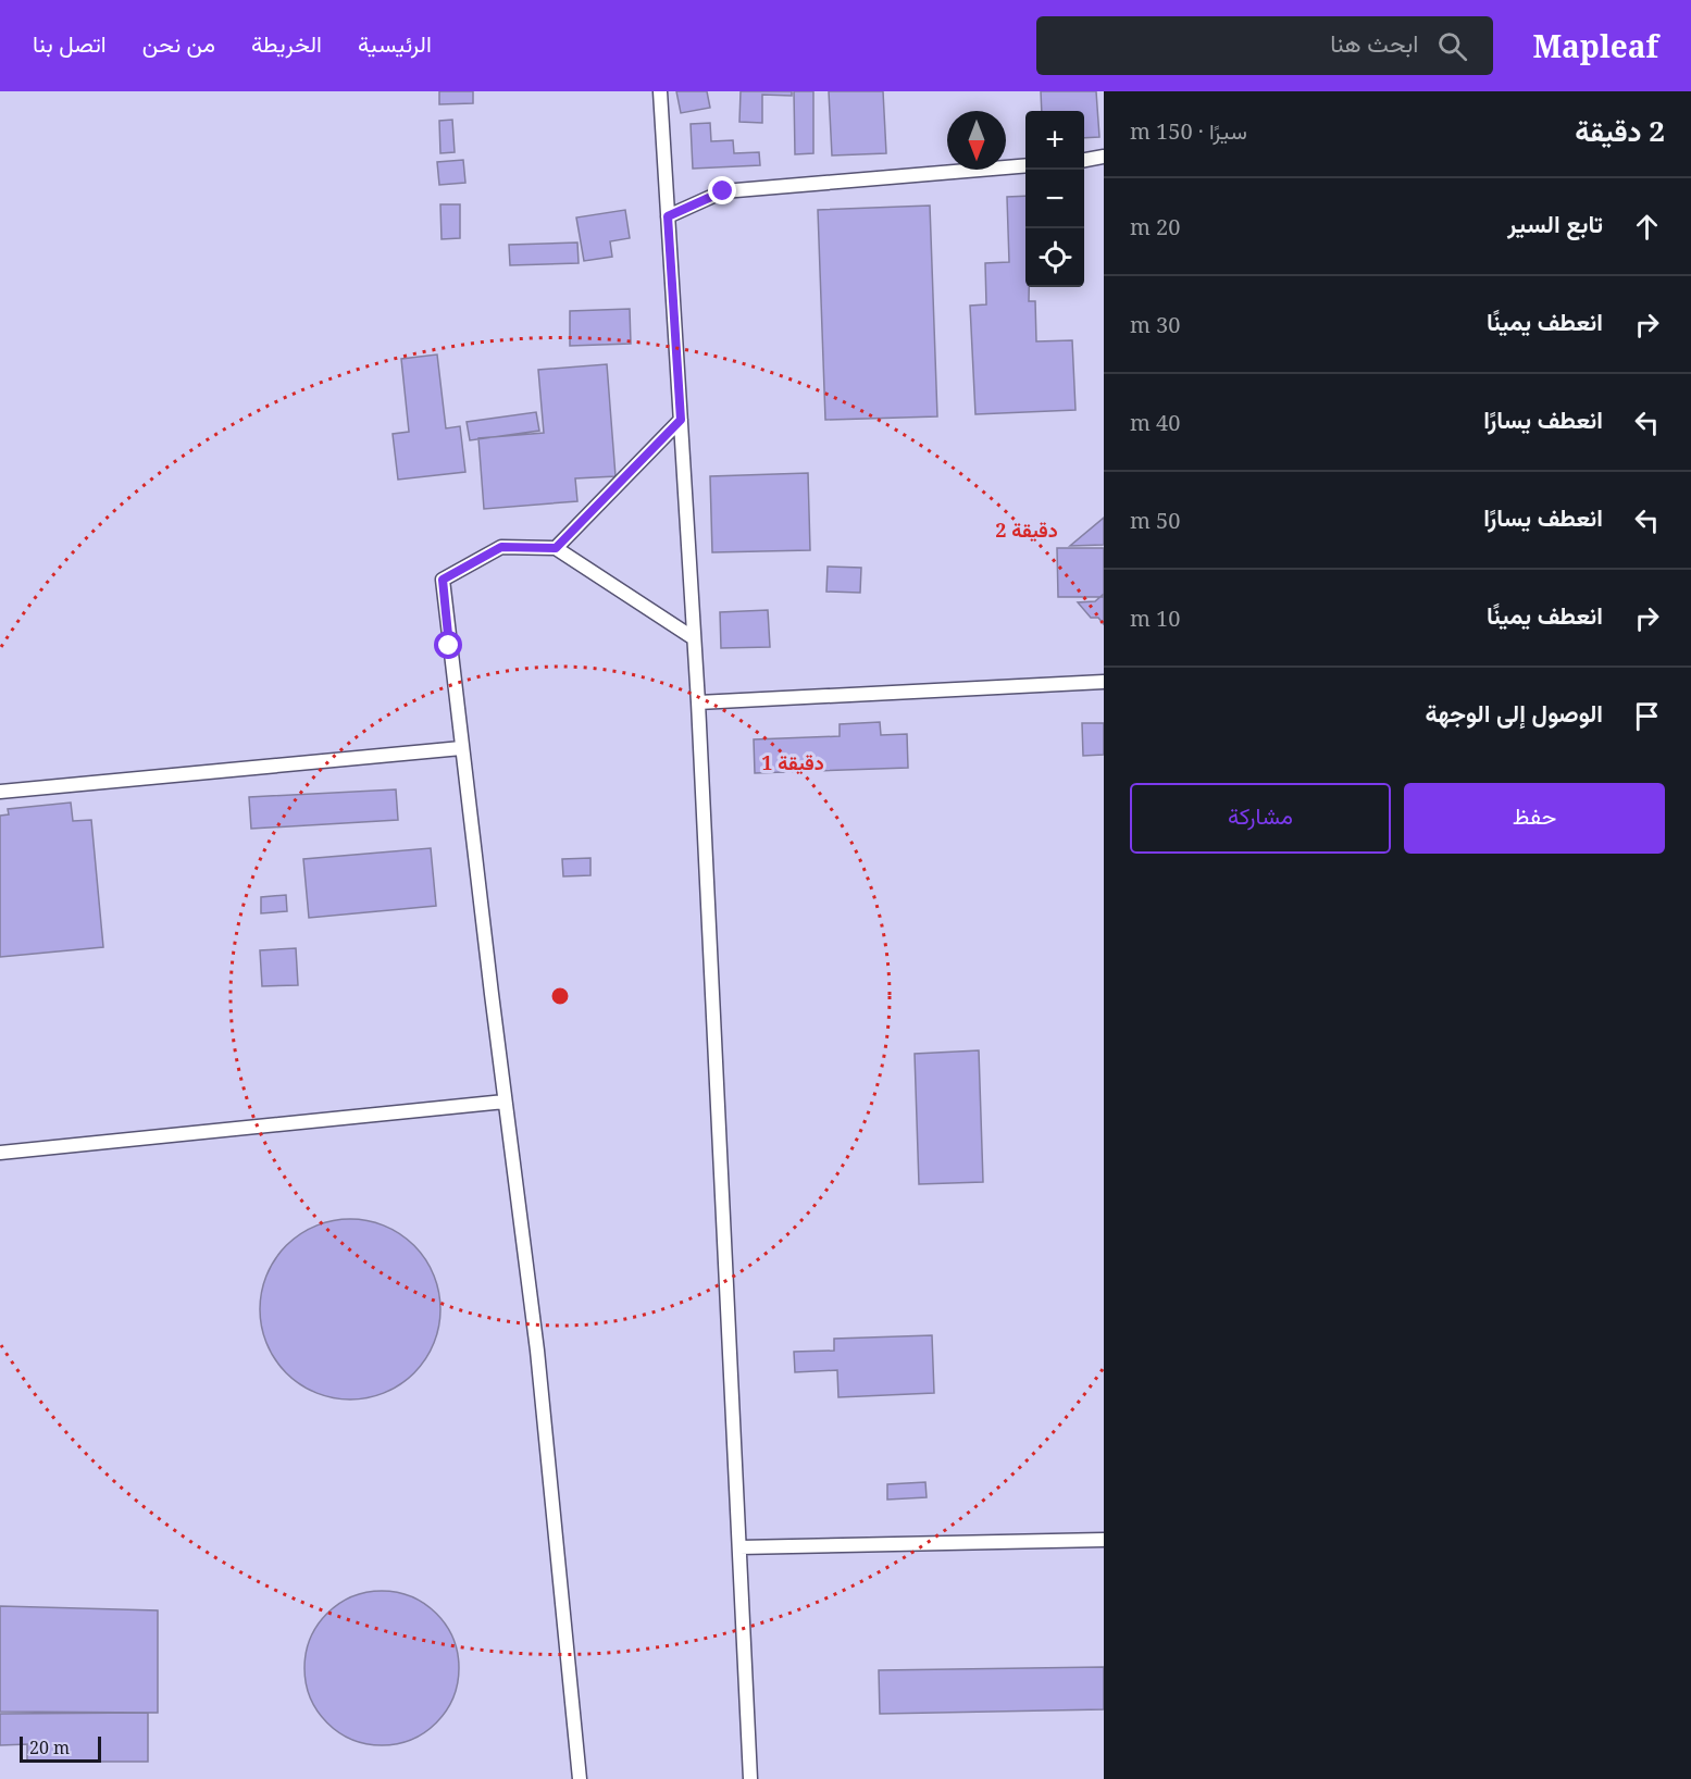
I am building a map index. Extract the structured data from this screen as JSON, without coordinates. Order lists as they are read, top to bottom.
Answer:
{
  "scale_bar": "20 m",
  "north": "bottom",
  "page": {
    "header": "Mapleaf",
    "search": "ابحث هنا",
    "nav": [
      "الرئيسية",
      "الخريطة",
      "من نحن",
      "اتصل بنا"
    ],
    "heading": ["2 دقيقة", "سيرًا · 150 m"],
    "map_buttons": ["+", "−"],
    "list": [
      ["تابع السير", "20 m"],
      ["انعطف يمينًا", "30 m"],
      ["انعطف يسارًا", "40 m"],
      ["انعطف يسارًا", "50 m"],
      ["انعطف يمينًا", "10 m"],
      "الوصول إلى الوجهة"
    ],
    "buttons": ["حفظ", "مشاركة"],
    "scale": "20 m"
  },
  "rings": ["2 دقيقة", "1 دقيقة"]
}
